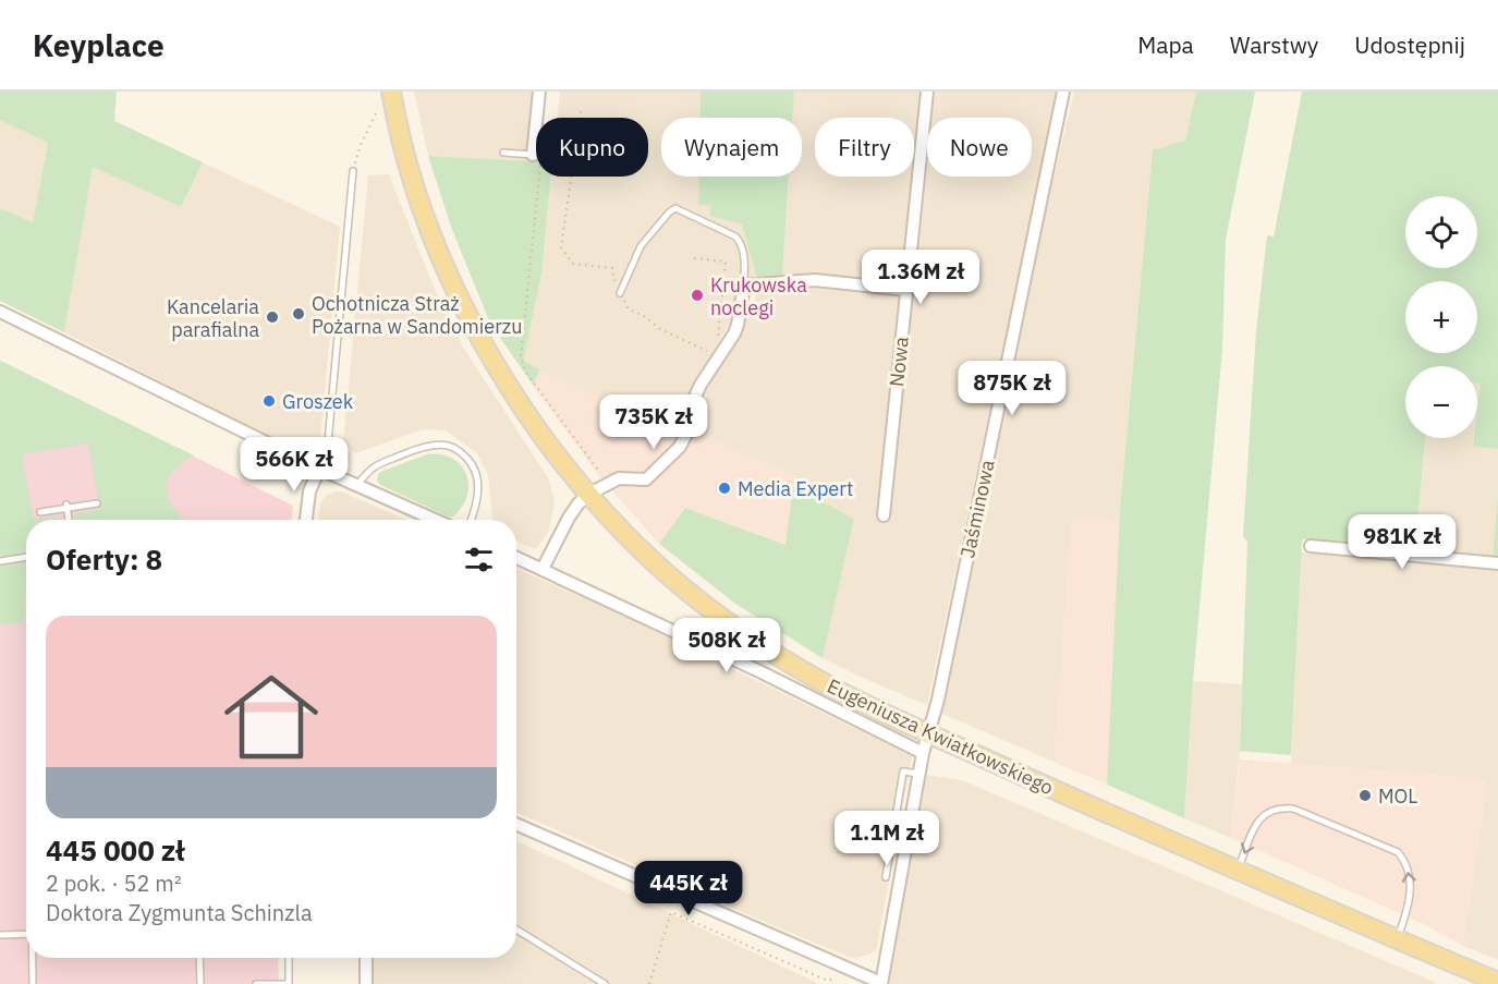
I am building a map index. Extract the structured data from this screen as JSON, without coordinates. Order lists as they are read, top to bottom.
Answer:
{
  "streets": {
    "main road": ["Eugeniusza Kwiatkowskiego"],
    "street": ["Nowa", "Jaśminowa"]
  },
  "crossings": [
    ["Jaśminowa", "Eugeniusza Kwiatkowskiego"]
  ],
  "places": [
    "Krukowska noclegi",
    "Ochotnicza Straż Pożarna w Sandomierzu",
    "Kancelaria parafialna",
    "Groszek",
    "Media Expert",
    "MOL"
  ],
  "page": {
    "header": "Keyplace",
    "nav": ["Mapa", "Warstwy", "Udostępnij"],
    "chip": [
      "Kupno",
      "Wynajem",
      "Filtry",
      "Nowe"
    ],
    "map_buttons": ["+", "−"],
    "price": [
      "1.36M zł",
      "875K zł",
      "735K zł",
      "566K zł",
      "981K zł",
      "508K zł",
      "1.1M zł",
      "445K zł"
    ],
    "heading": "Oferty: 8",
    "list": [
      {
        "name": "445 000 zł",
        "note": "2 pok. · 52 m² · Doktora Zygmunta Schinzla"
      }
    ]
  }
}
